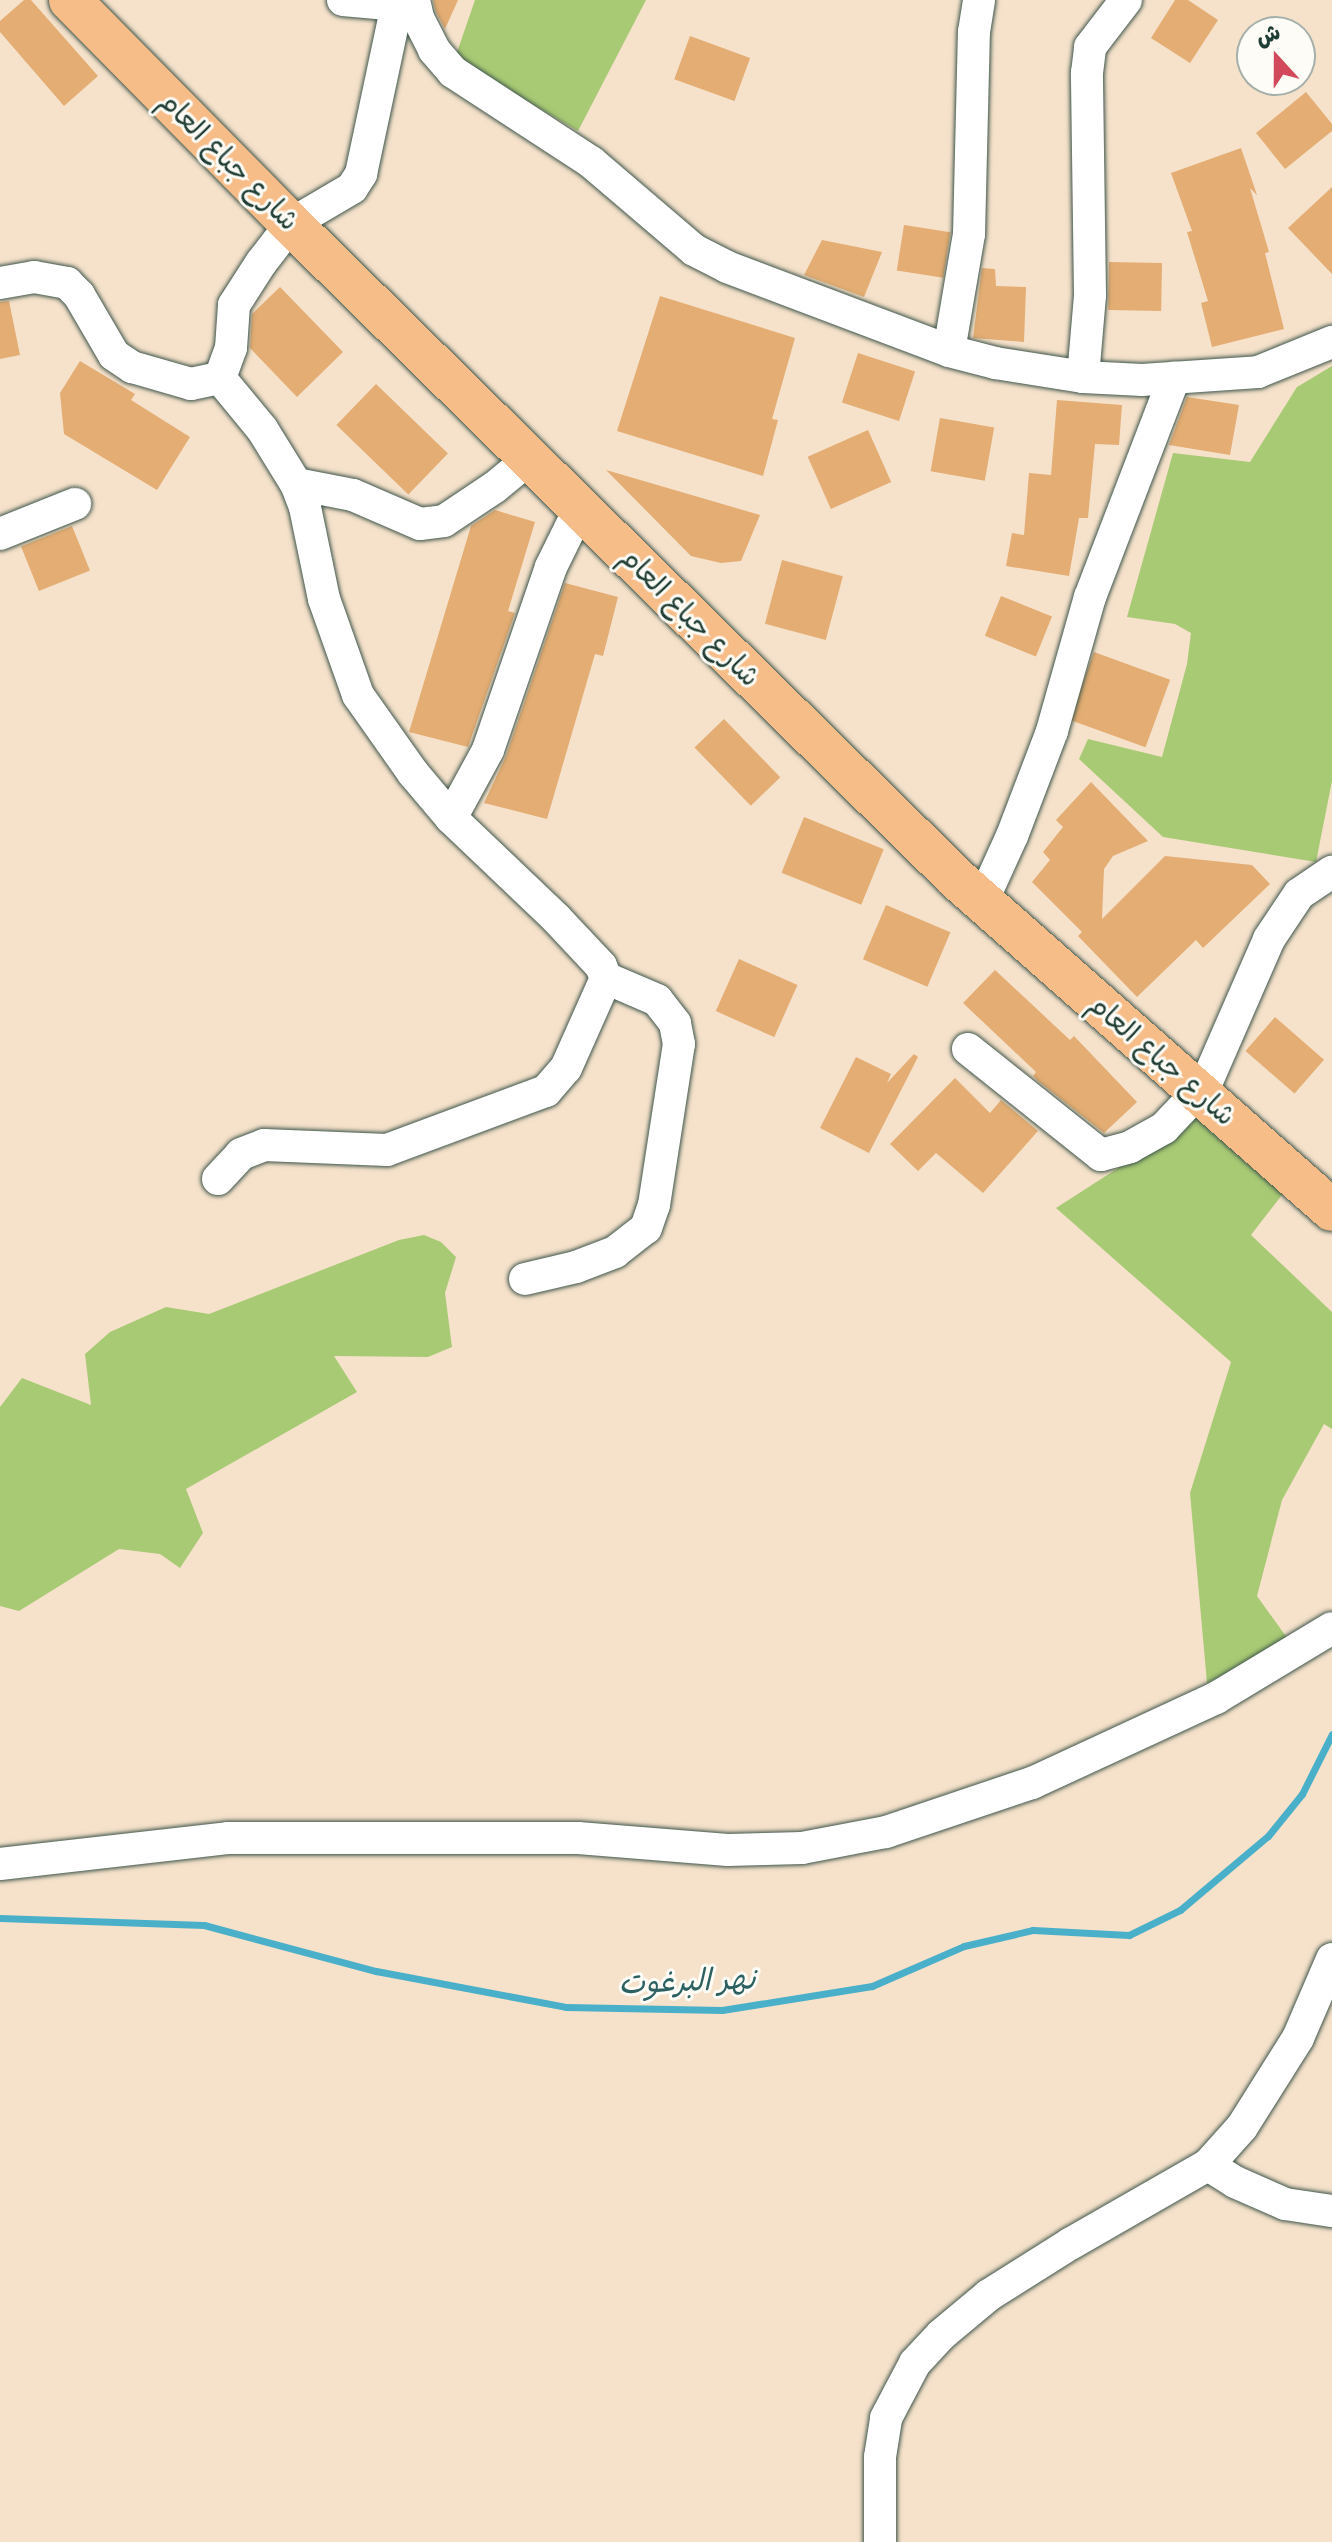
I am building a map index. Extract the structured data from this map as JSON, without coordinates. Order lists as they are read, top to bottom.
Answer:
{
  "streets": {
    "main road": ["شارع جباع العام"]
  },
  "water": ["نهر البرغوت"],
  "north": "top"
}
